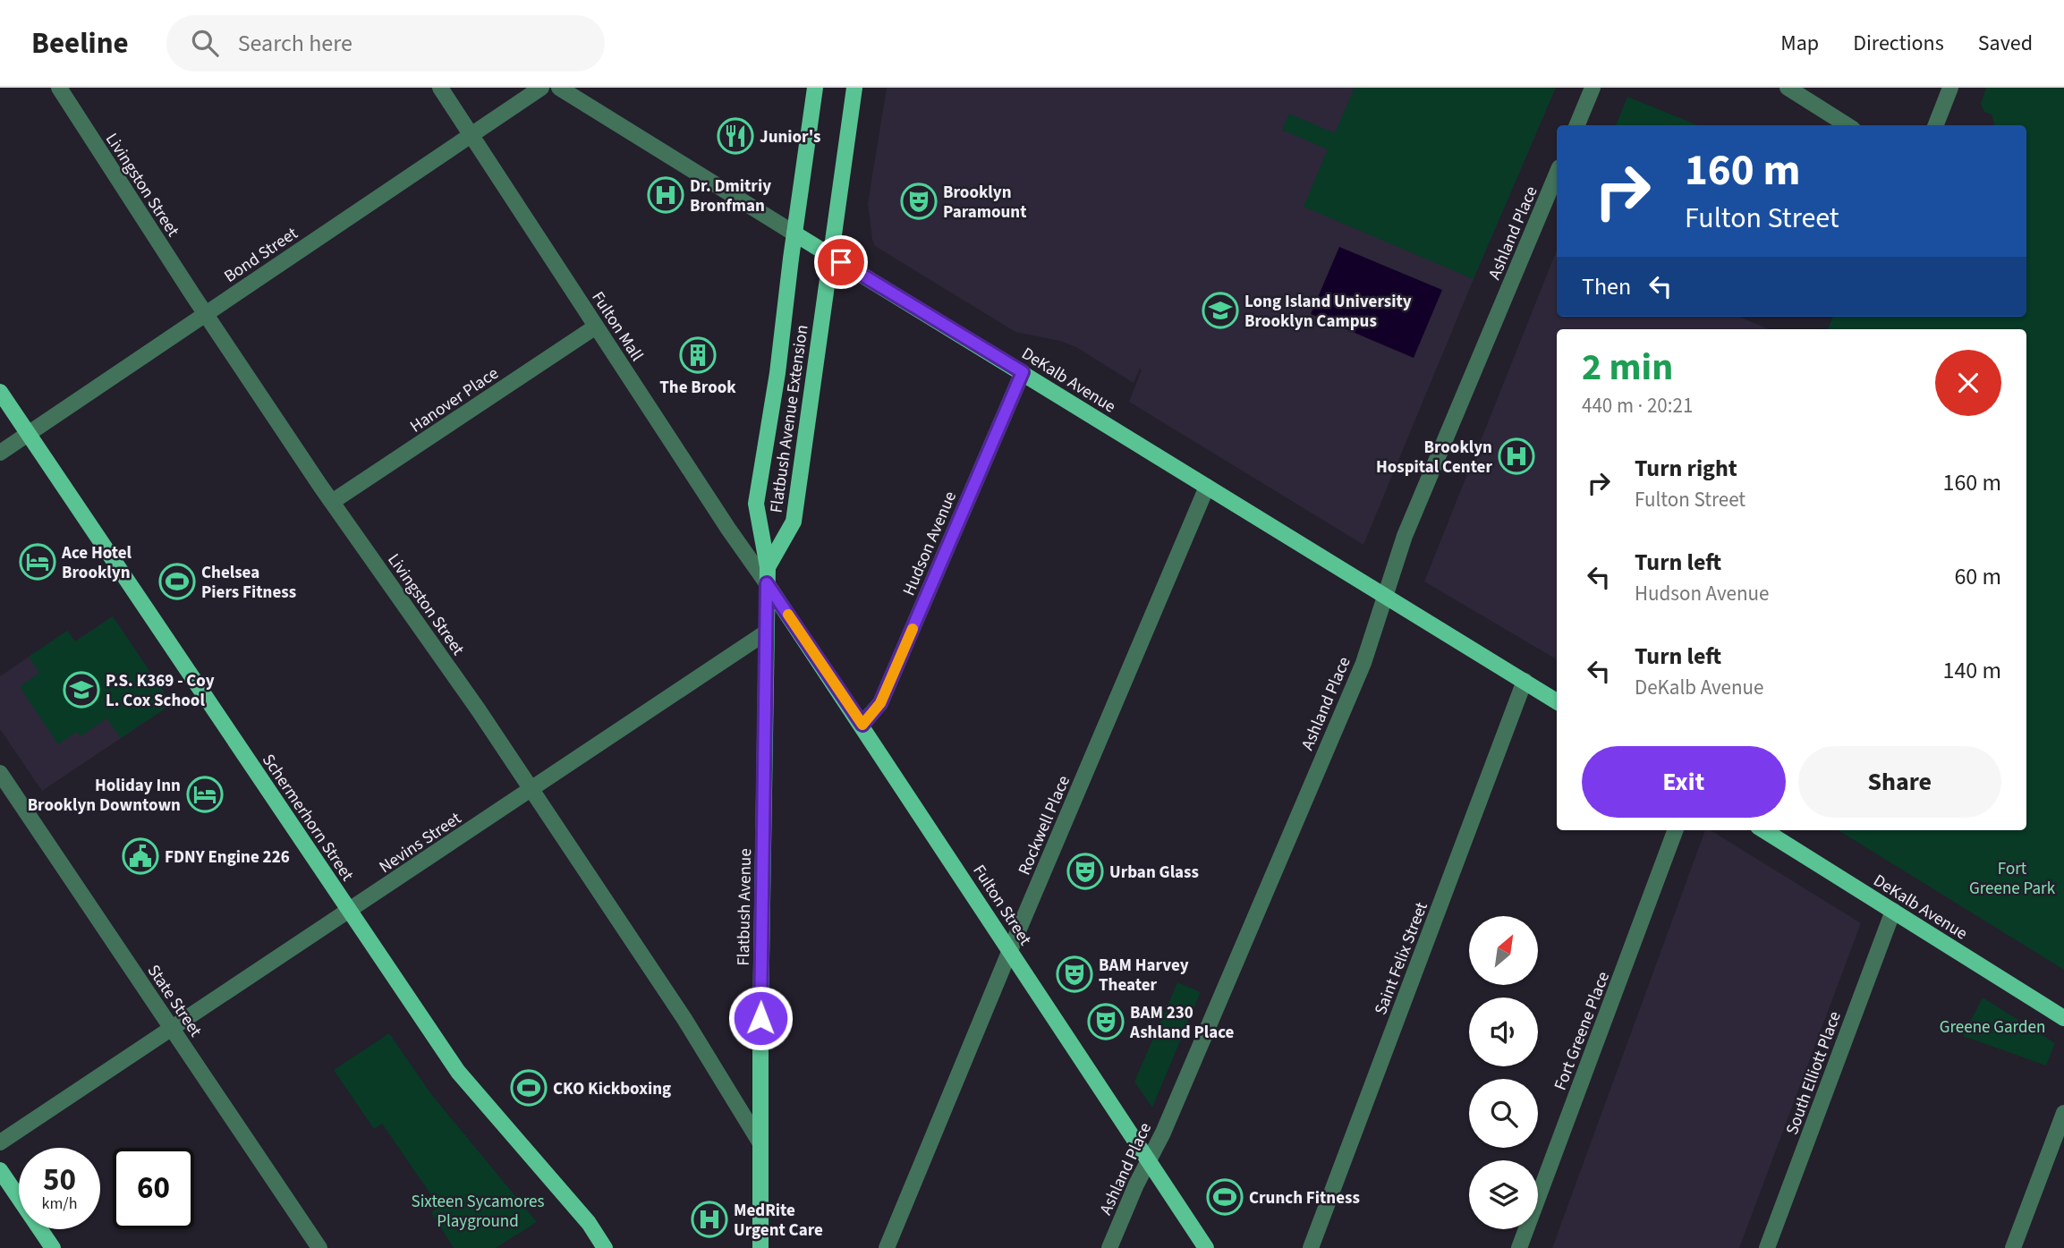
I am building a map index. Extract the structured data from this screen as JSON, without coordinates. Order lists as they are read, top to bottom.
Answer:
{
  "streets": {
    "main road": [
      "DeKalb Avenue",
      "Flatbush Avenue Extension",
      "Schermerhorn Street",
      "Fulton Street",
      "Flatbush Avenue"
    ],
    "street": [
      "Livingston Street",
      "Ashland Place",
      "Bond Street",
      "Fulton Mall",
      "Hanover Place",
      "Hudson Avenue",
      "Rockwell Place",
      "Nevins Street",
      "Saint Felix Street",
      "State Street",
      "Fort Greene Place",
      "South Elliott Place"
    ]
  },
  "crossings": [
    ["Livingston Street", "Bond Street"],
    ["Livingston Street", "Hanover Place"],
    ["Livingston Street", "Nevins Street"],
    ["Livingston Street", "Flatbush Avenue"],
    ["Ashland Place", "DeKalb Avenue"],
    ["Ashland Place", "Fulton Street"],
    ["Bond Street", "Fulton Mall"],
    ["Bond Street", "Schermerhorn Street"],
    ["Fulton Mall", "Hanover Place"],
    ["Fulton Mall", "Flatbush Avenue Extension"],
    ["Fulton Mall", "Fulton Street"],
    ["Fulton Mall", "Flatbush Avenue"],
    ["DeKalb Avenue", "Flatbush Avenue Extension"],
    ["DeKalb Avenue", "Hudson Avenue"],
    ["DeKalb Avenue", "Rockwell Place"],
    ["DeKalb Avenue", "Saint Felix Street"],
    ["DeKalb Avenue", "South Elliott Place"],
    ["Flatbush Avenue Extension", "Fulton Street"],
    ["Flatbush Avenue Extension", "Flatbush Avenue"],
    ["Hudson Avenue", "Fulton Street"],
    ["Schermerhorn Street", "Nevins Street"],
    ["Rockwell Place", "Fulton Street"],
    ["Nevins Street", "Flatbush Avenue"],
    ["Nevins Street", "State Street"],
    ["Fulton Street", "Flatbush Avenue"]
  ],
  "parks": ["Fort Greene Park", "Greene Garden", "Sixteen Sycamores Playground"],
  "places": {
    "restaurant": ["Junior's"],
    "hospital": ["Dr. Dmitriy Bronfman", "Brooklyn Hospital Center", "MedRite Urgent Care"],
    "theatre": [
      "Brooklyn Paramount",
      "Urban Glass",
      "BAM Harvey Theater",
      "BAM 230 Ashland Place"
    ],
    "school or university": ["Long Island University Brooklyn Campus", "P.S. K369 - Coy L. Cox School"],
    "building": ["The Brook"],
    "hotel": ["Ace Hotel Brooklyn", "Holiday Inn Brooklyn Downtown"],
    "sports": ["Chelsea Piers Fitness", "CKO Kickboxing", "Crunch Fitness"],
    "public building": ["FDNY Engine 226"]
  },
  "north": "top right",
  "page": {
    "header": "Beeline",
    "search": "Search here",
    "nav": ["Map", "Directions", "Saved"],
    "turn": ["160 m", "Fulton Street"],
    "then": "Then",
    "heading": ["2 min", "440 m · 20:21"],
    "list": [
      {
        "name": "Turn right",
        "note": "Fulton Street",
        "value": "160 m"
      },
      {
        "name": "Turn left",
        "note": "Hudson Avenue",
        "value": "60 m"
      },
      {
        "name": "Turn left",
        "note": "DeKalb Avenue",
        "value": "140 m"
      }
    ],
    "buttons": ["Exit", "Share"],
    "speed": "50 km/h",
    "limit": "60"
  }
}
